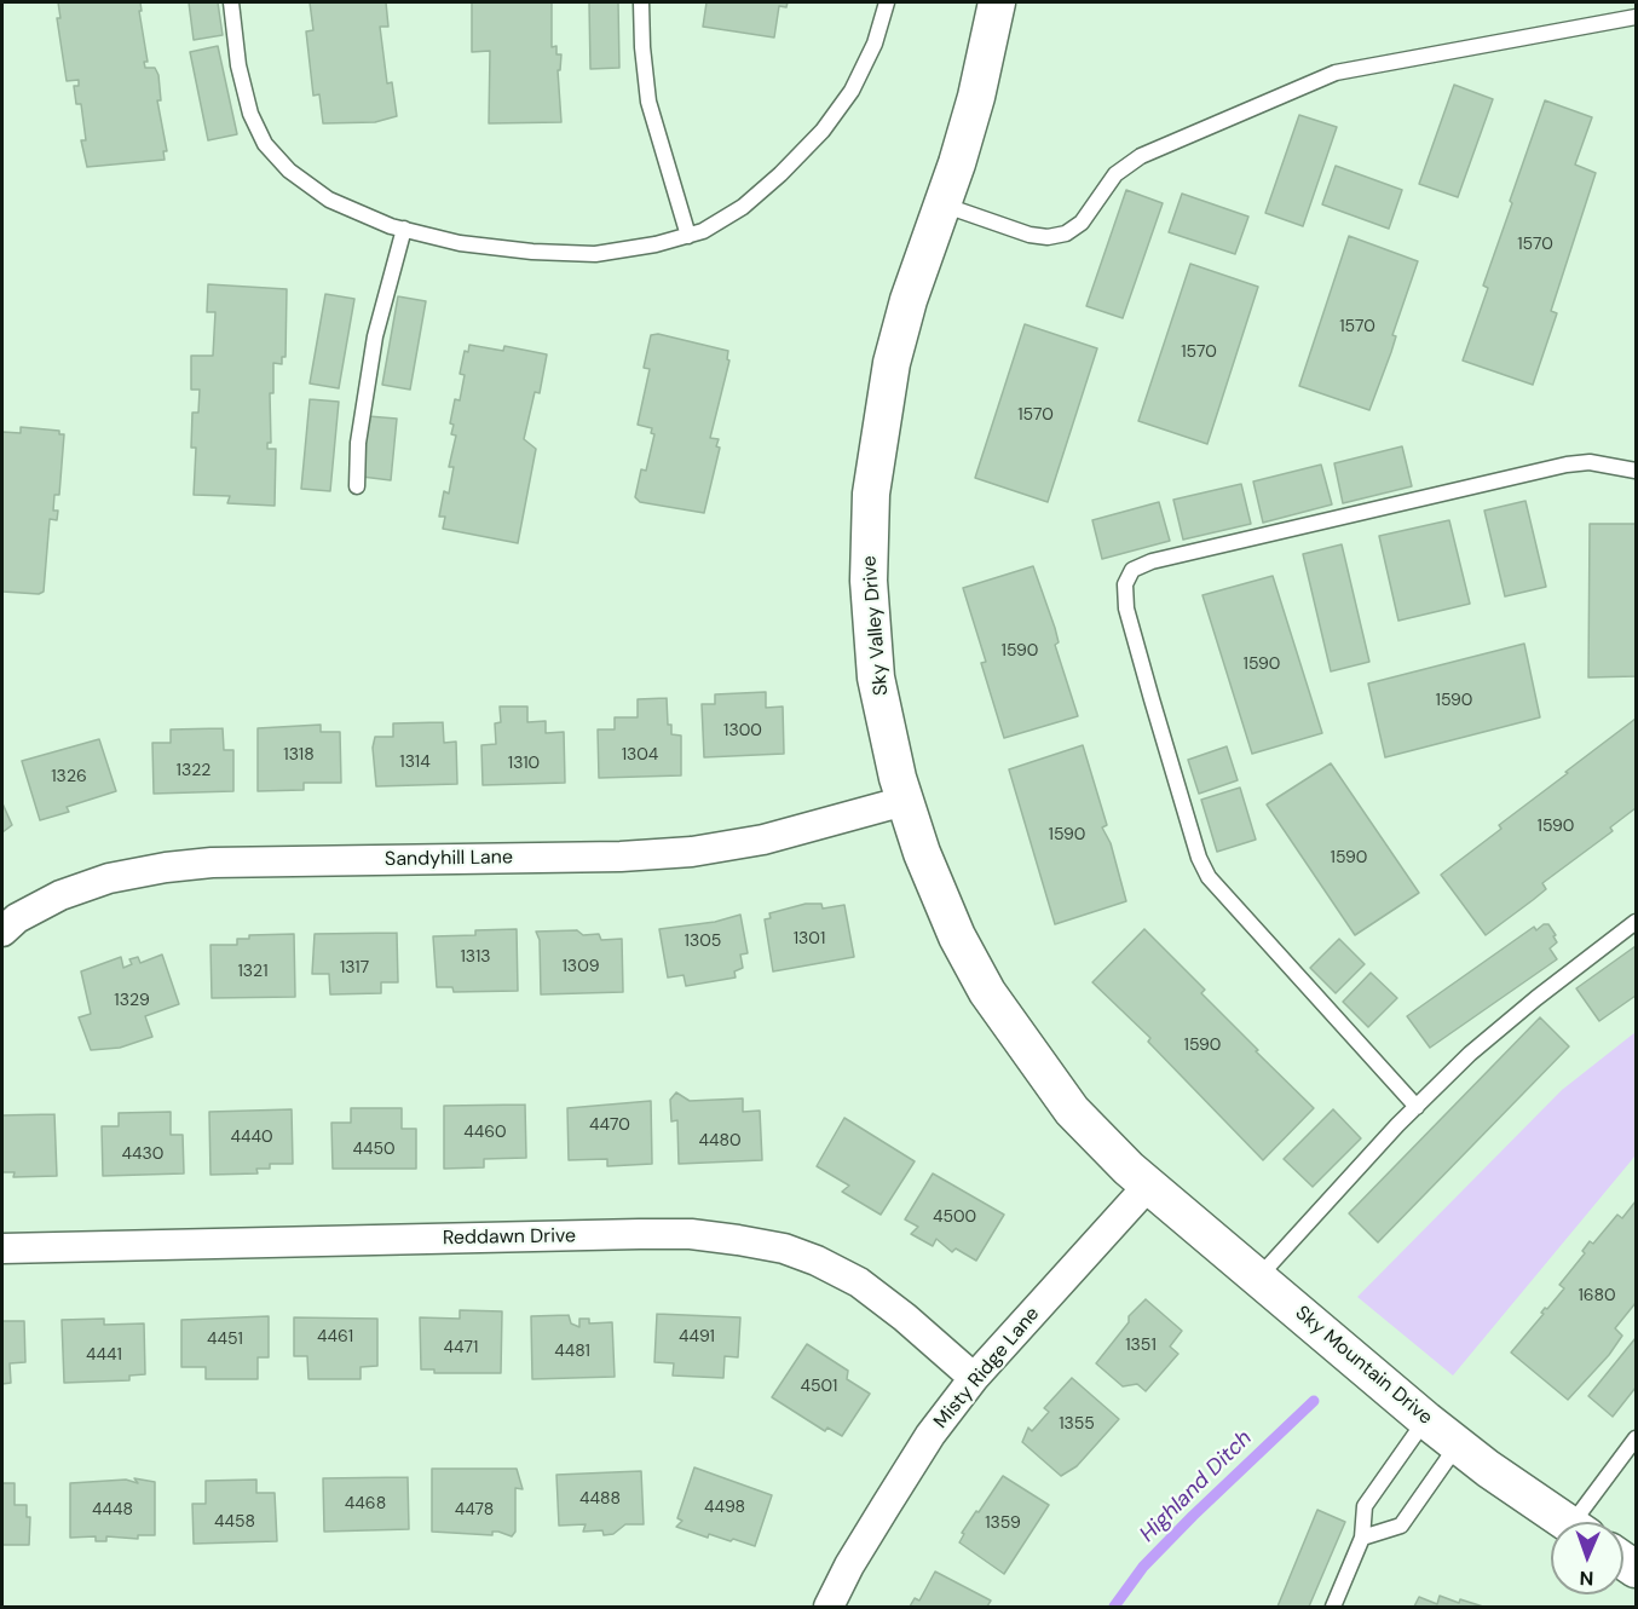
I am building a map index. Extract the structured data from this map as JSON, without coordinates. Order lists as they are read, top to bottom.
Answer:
{
  "streets": {
    "street": [
      "Sky Valley Drive",
      "Sandyhill Lane",
      "Reddawn Drive",
      "Sky Mountain Drive",
      "Misty Ridge Lane"
    ]
  },
  "crossings": [
    ["Sky Valley Drive", "Sandyhill Lane"],
    ["Sky Valley Drive", "Sky Mountain Drive"],
    ["Sky Valley Drive", "Misty Ridge Lane"],
    ["Reddawn Drive", "Misty Ridge Lane"],
    ["Sky Mountain Drive", "Misty Ridge Lane"]
  ],
  "water": ["Highland Ditch"],
  "house_numbers": [
    "1570",
    "1570",
    "1570",
    "1570",
    "1590",
    "1590",
    "1590",
    "1300",
    "1318",
    "1304",
    "1314",
    "1310",
    "1322",
    "1326",
    "1590",
    "1590",
    "1590",
    "1301",
    "1305",
    "1313",
    "1309",
    "1317",
    "1321",
    "1329",
    "1590",
    "4470",
    "4460",
    "4440",
    "4480",
    "4450",
    "4430",
    "4500",
    "1680",
    "4461",
    "4491",
    "4451",
    "1351",
    "4471",
    "4481",
    "4441",
    "4501",
    "1355",
    "4488",
    "4468",
    "4498",
    "4448",
    "4478",
    "4458",
    "1359"
  ],
  "north": "bottom"
}
